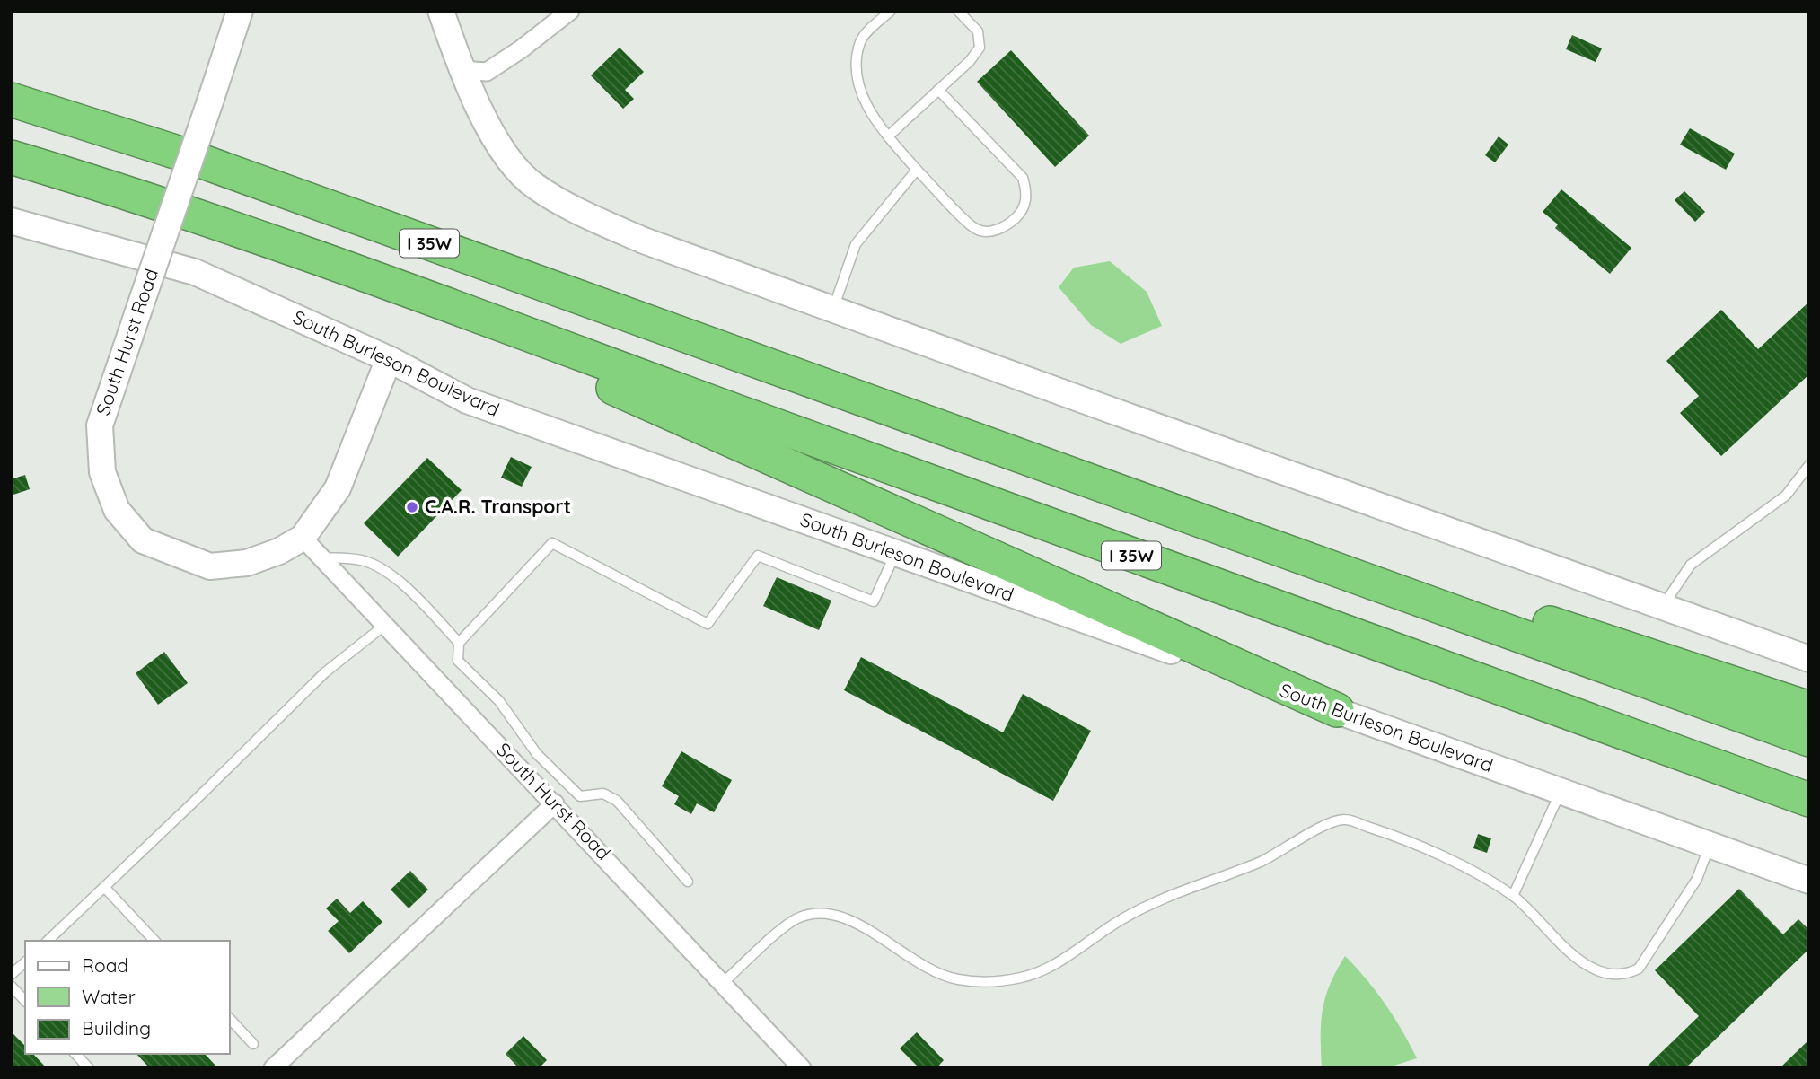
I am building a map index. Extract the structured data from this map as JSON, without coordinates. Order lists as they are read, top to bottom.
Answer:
{
  "streets": {
    "highway": ["I 35W"],
    "main road": ["South Hurst Road", "South Burleson Boulevard"]
  },
  "crossings": [
    ["South Hurst Road", "South Burleson Boulevard"]
  ],
  "places": ["C.A.R. Transport"],
  "legend": ["Road", "Water", "Building"]
}
